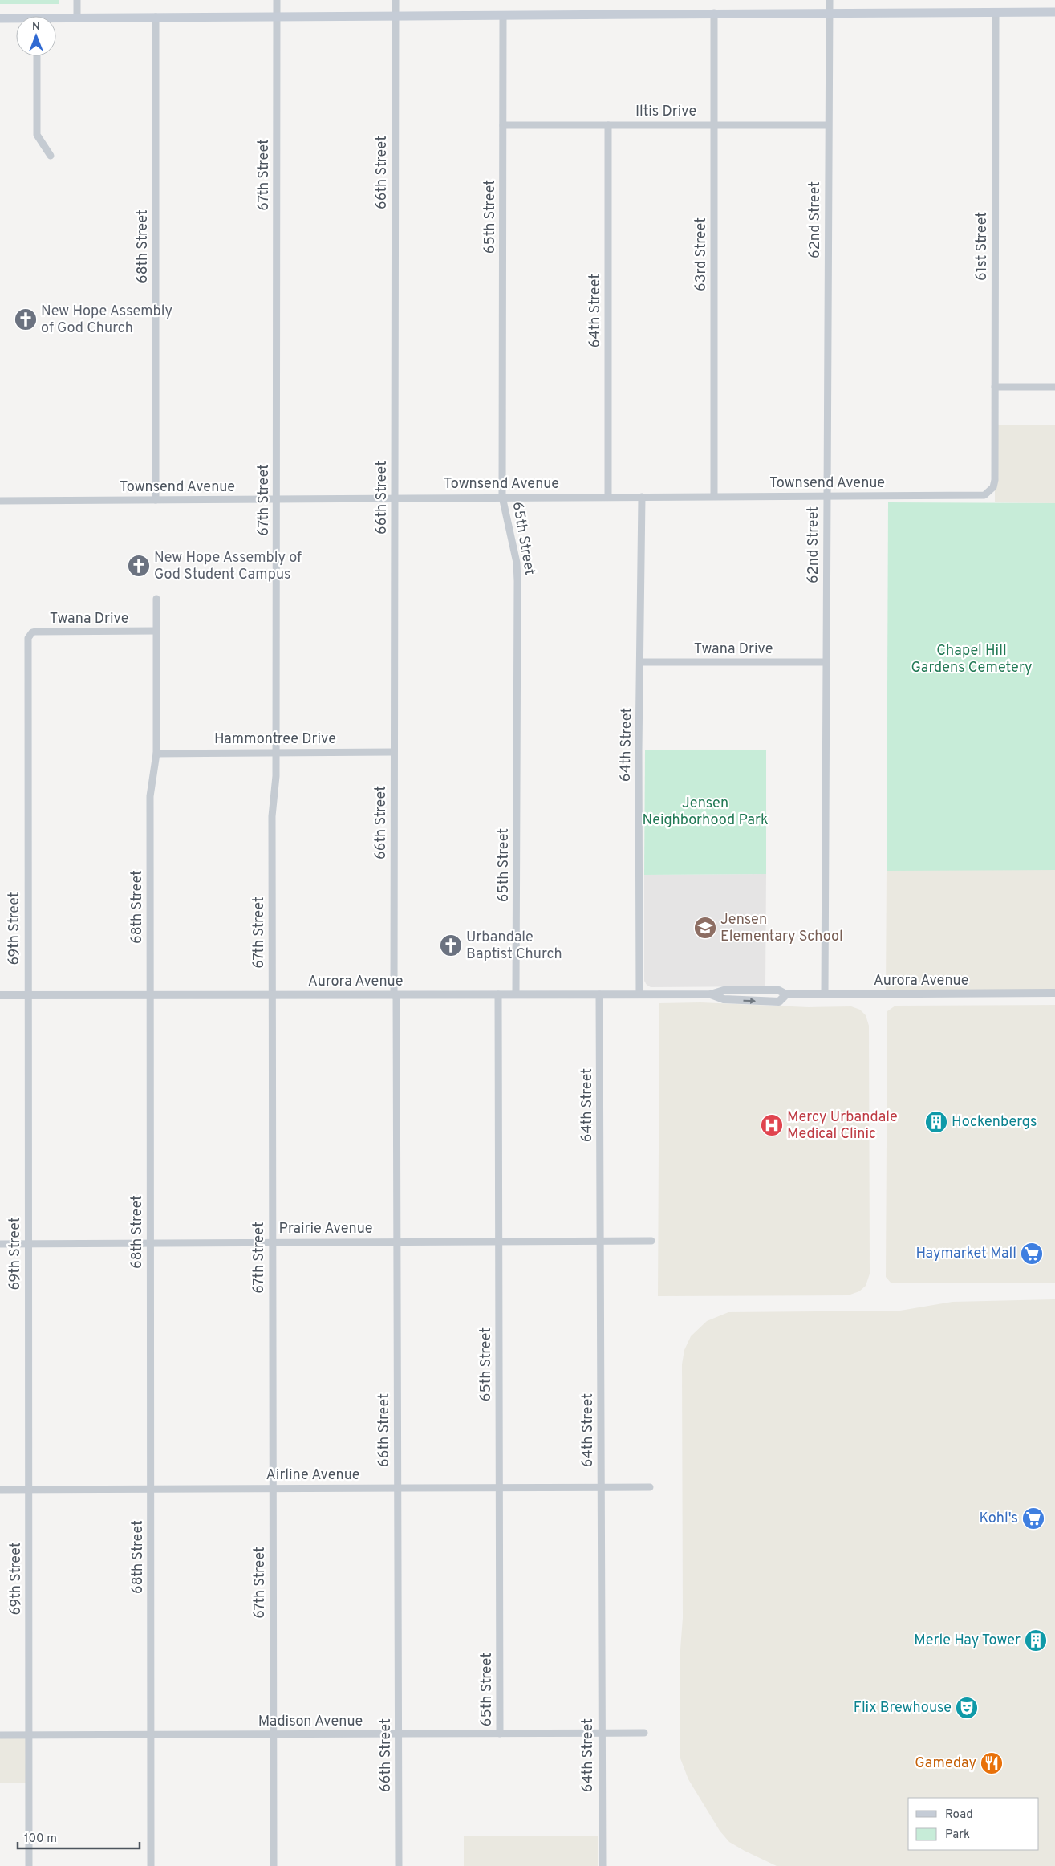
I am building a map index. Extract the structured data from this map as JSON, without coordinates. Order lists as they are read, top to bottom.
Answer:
{
  "streets": {
    "street": [
      "Iltis Drive",
      "66th Street",
      "67th Street",
      "65th Street",
      "62nd Street",
      "68th Street",
      "61st Street",
      "63rd Street",
      "64th Street",
      "Townsend Avenue",
      "Twana Drive",
      "Hammontree Drive",
      "69th Street",
      "Aurora Avenue",
      "Prairie Avenue",
      "Airline Avenue",
      "Madison Avenue"
    ]
  },
  "crossings": [
    ["Iltis Drive", "65th Street"],
    ["Iltis Drive", "62nd Street"],
    ["Iltis Drive", "63rd Street"],
    ["Iltis Drive", "64th Street"],
    ["66th Street", "Townsend Avenue"],
    ["66th Street", "Hammontree Drive"],
    ["66th Street", "Aurora Avenue"],
    ["66th Street", "Prairie Avenue"],
    ["66th Street", "Airline Avenue"],
    ["66th Street", "Madison Avenue"],
    ["67th Street", "Townsend Avenue"],
    ["67th Street", "Hammontree Drive"],
    ["67th Street", "Aurora Avenue"],
    ["67th Street", "Prairie Avenue"],
    ["67th Street", "Airline Avenue"],
    ["67th Street", "Madison Avenue"],
    ["65th Street", "Townsend Avenue"],
    ["65th Street", "Aurora Avenue"],
    ["65th Street", "Prairie Avenue"],
    ["65th Street", "Airline Avenue"],
    ["65th Street", "Madison Avenue"],
    ["62nd Street", "Townsend Avenue"],
    ["62nd Street", "Twana Drive"],
    ["62nd Street", "Aurora Avenue"],
    ["68th Street", "Townsend Avenue"],
    ["68th Street", "Twana Drive"],
    ["68th Street", "Hammontree Drive"],
    ["68th Street", "Aurora Avenue"],
    ["68th Street", "Prairie Avenue"],
    ["68th Street", "Airline Avenue"],
    ["68th Street", "Madison Avenue"],
    ["61st Street", "Townsend Avenue"],
    ["63rd Street", "Townsend Avenue"],
    ["64th Street", "Townsend Avenue"],
    ["64th Street", "Twana Drive"],
    ["64th Street", "Aurora Avenue"],
    ["64th Street", "Prairie Avenue"],
    ["64th Street", "Airline Avenue"],
    ["64th Street", "Madison Avenue"],
    ["Twana Drive", "69th Street"],
    ["69th Street", "Aurora Avenue"],
    ["69th Street", "Prairie Avenue"],
    ["69th Street", "Airline Avenue"],
    ["69th Street", "Madison Avenue"]
  ],
  "parks": ["Chapel Hill Gardens Cemetery", "Jensen Neighborhood Park"],
  "places": {
    "church": ["New Hope Assembly of God Church", "New Hope Assembly of God Student Campus", "Urbandale Baptist Church"],
    "school or university": ["Jensen Elementary School"],
    "building": ["Hockenbergs", "Merle Hay Tower"],
    "hospital": ["Mercy Urbandale Medical Clinic"],
    "supermarket": ["Haymarket Mall", "Kohl's"],
    "theatre": ["Flix Brewhouse"],
    "restaurant": ["Gameday"]
  },
  "legend": ["Road", "Park"],
  "scale_bar": "100 m",
  "north": "top"
}
